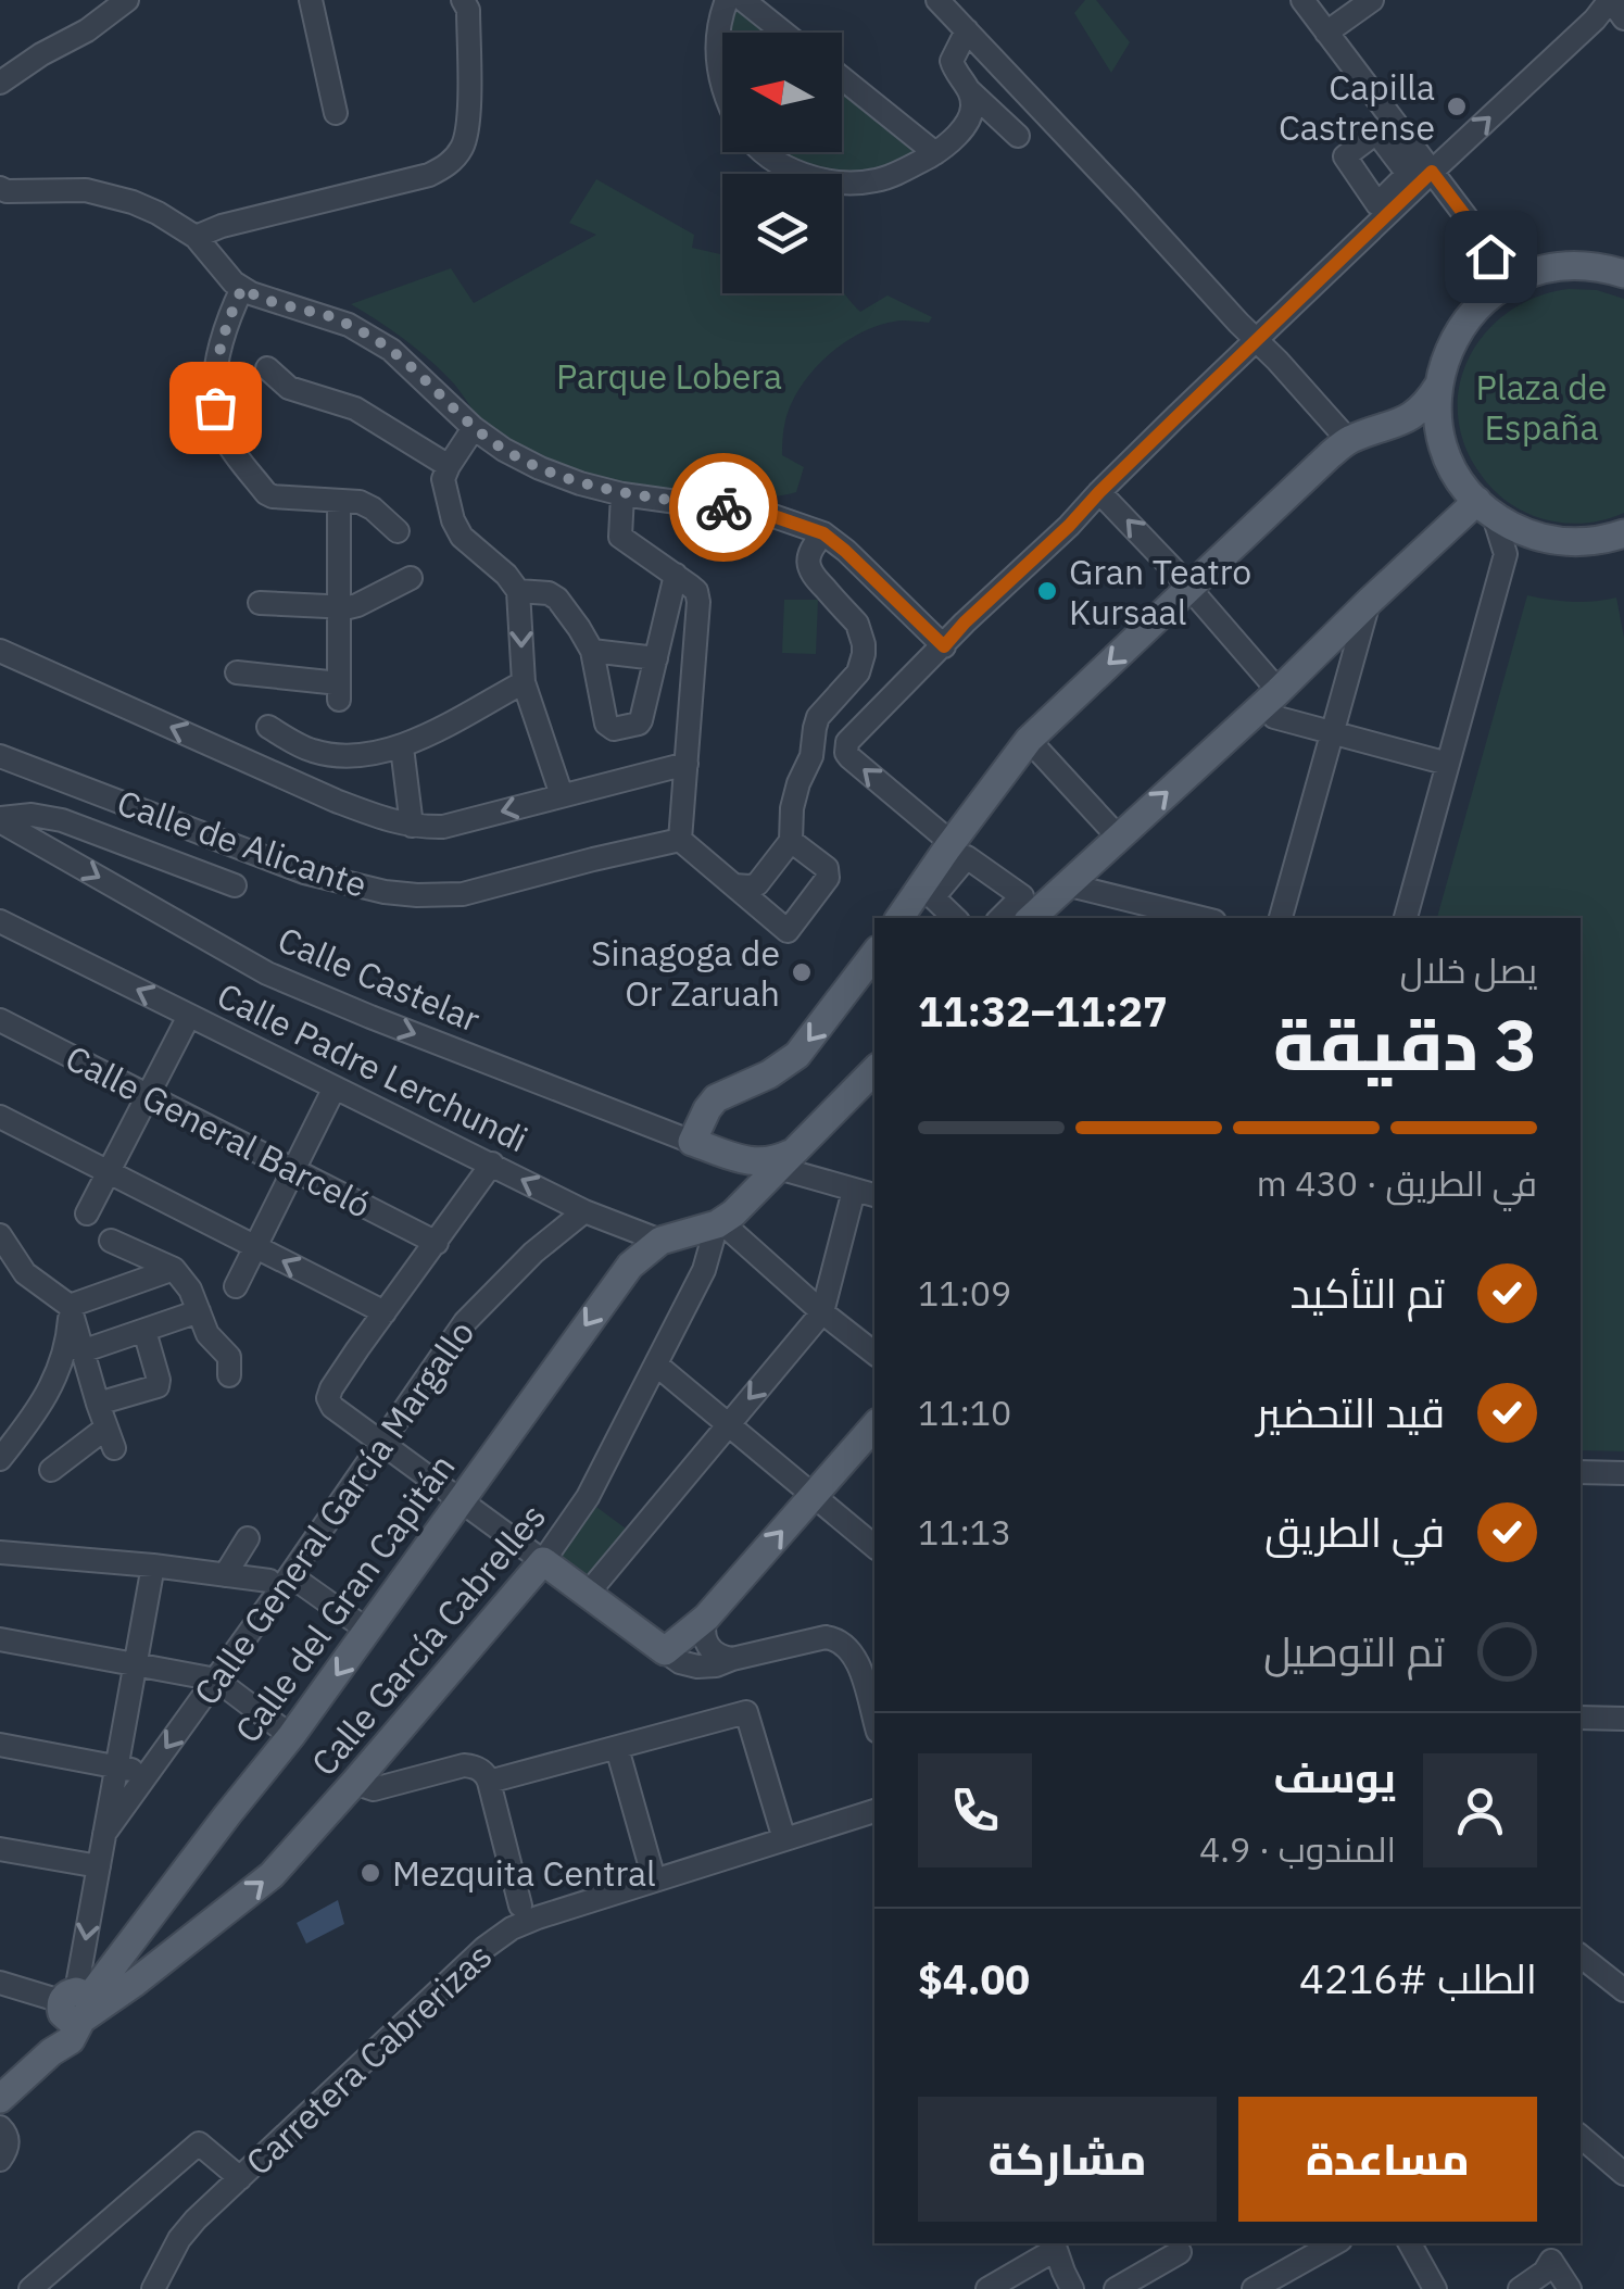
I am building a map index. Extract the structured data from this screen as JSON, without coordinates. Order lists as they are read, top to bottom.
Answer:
{
  "streets": {
    "main road": ["Calle Castelar", "Calle del Gran Capitán", "Calle García Cabrelles"],
    "street": [
      "Calle de Alicante",
      "Calle Padre Lerchundi",
      "Calle General Barceló",
      "Calle General García Margallo",
      "Carretera Cabrerizas"
    ]
  },
  "crossings": [
    ["Calle Padre Lerchundi", "Calle General García Margallo"],
    ["Calle Padre Lerchundi", "Calle del Gran Capitán"],
    ["Calle del Gran Capitán", "Calle García Cabrelles"]
  ],
  "one_way": ["Calle del Gran Capitán"],
  "parks": ["Parque Lobera", "Plaza de España"],
  "places": [
    "Capilla Castrense",
    "Gran Teatro Kursaal",
    "Sinagoga de Or Zaruah",
    "Mezquita Central"
  ],
  "north": "left",
  "page": {
    "heading": ["3 دقيقة", "يصل خلال", "11:27–11:32"],
    "panel": [
      "يوسف",
      "المندوب · 4.9",
      "الطلب #4216",
      "$4.00"
    ],
    "bar": "في الطريق · 430 m",
    "list": [
      ["تم التأكيد", "11:09"],
      ["قيد التحضير", "11:10"],
      ["في الطريق", "11:13"],
      "تم التوصيل"
    ],
    "buttons": ["مساعدة", "مشاركة"]
  }
}
